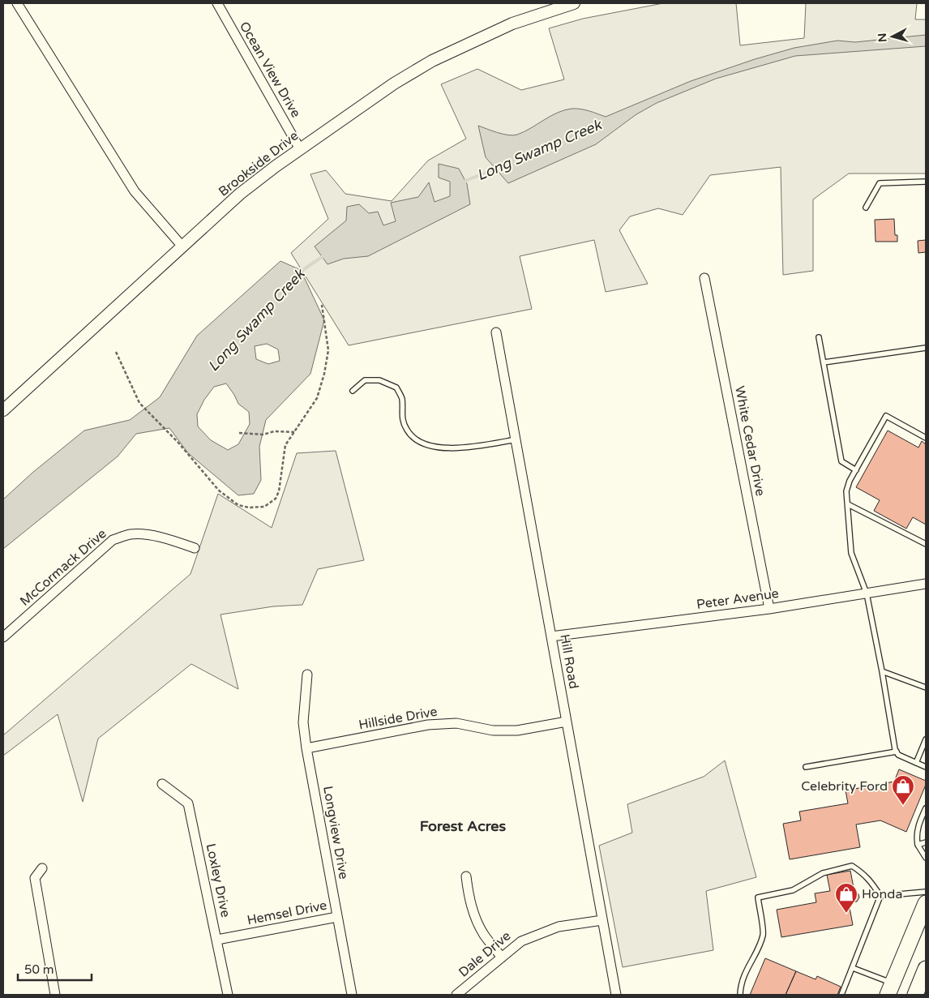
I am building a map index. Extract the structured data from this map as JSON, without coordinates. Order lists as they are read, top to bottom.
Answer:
{
  "streets": {
    "street": [
      "Ocean View Drive",
      "Brookside Drive",
      "White Cedar Drive",
      "McCormack Drive",
      "Peter Avenue",
      "Hill Road",
      "Hillside Drive",
      "Longview Drive",
      "Loxley Drive",
      "Hemsel Drive",
      "Dale Drive"
    ]
  },
  "crossings": [
    ["Ocean View Drive", "Brookside Drive"],
    ["White Cedar Drive", "Peter Avenue"],
    ["Peter Avenue", "Hill Road"],
    ["Hill Road", "Hillside Drive"],
    ["Hill Road", "Dale Drive"],
    ["Hillside Drive", "Longview Drive"],
    ["Longview Drive", "Hemsel Drive"],
    ["Loxley Drive", "Hemsel Drive"]
  ],
  "districts": ["Forest Acres"],
  "water": ["Long Swamp Creek"],
  "places": {
    "shop": ["Celebrity Ford", "Honda"]
  },
  "scale_bar": "50 m",
  "north": "left"
}
